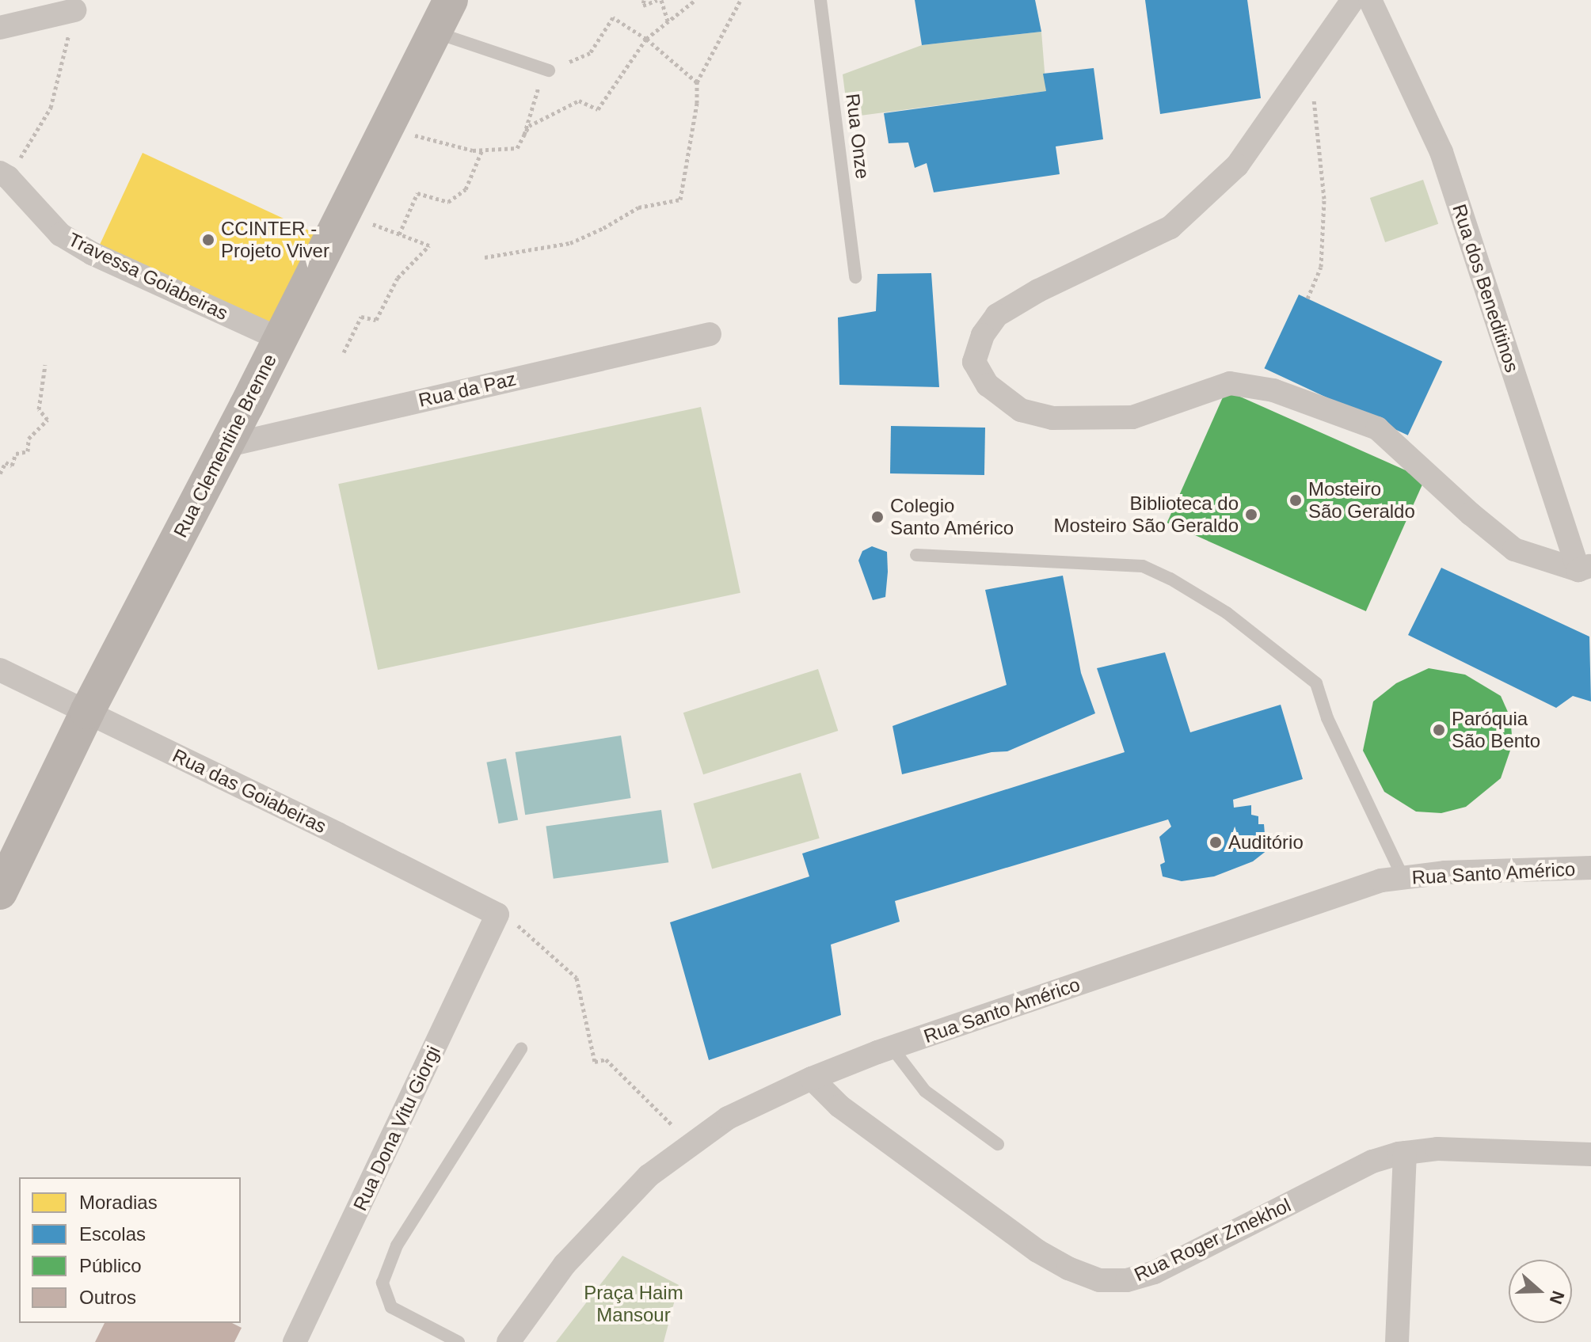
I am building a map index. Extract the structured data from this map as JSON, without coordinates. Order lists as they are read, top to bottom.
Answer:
{
  "streets": {
    "street": [
      "Travessa Goiabeiras",
      "Rua dos Beneditinos",
      "Rua da Paz",
      "Rua Clementine Brenne",
      "Rua das Goiabeiras",
      "Rua Santo Américo",
      "Rua Dona Vitu Giorgi",
      "Rua Roger Zmekhol"
    ],
    "lane": ["Rua Onze"]
  },
  "crossings": [
    ["Travessa Goiabeiras", "Rua Clementine Brenne"],
    ["Rua da Paz", "Rua Clementine Brenne"],
    ["Rua Clementine Brenne", "Rua das Goiabeiras"],
    ["Rua das Goiabeiras", "Rua Dona Vitu Giorgi"],
    ["Rua Santo Américo", "Rua Roger Zmekhol"]
  ],
  "parks": ["Praça Haim Mansour"],
  "places": [
    "CCINTER - Projeto Viver",
    "Mosteiro São Geraldo",
    "Biblioteca do Mosteiro São Geraldo",
    "Colegio Santo Américo",
    "Paróquia São Bento",
    "Auditório"
  ],
  "legend": [
    "Moradias",
    "Escolas",
    "Público",
    "Outros"
  ],
  "north": "right"
}
